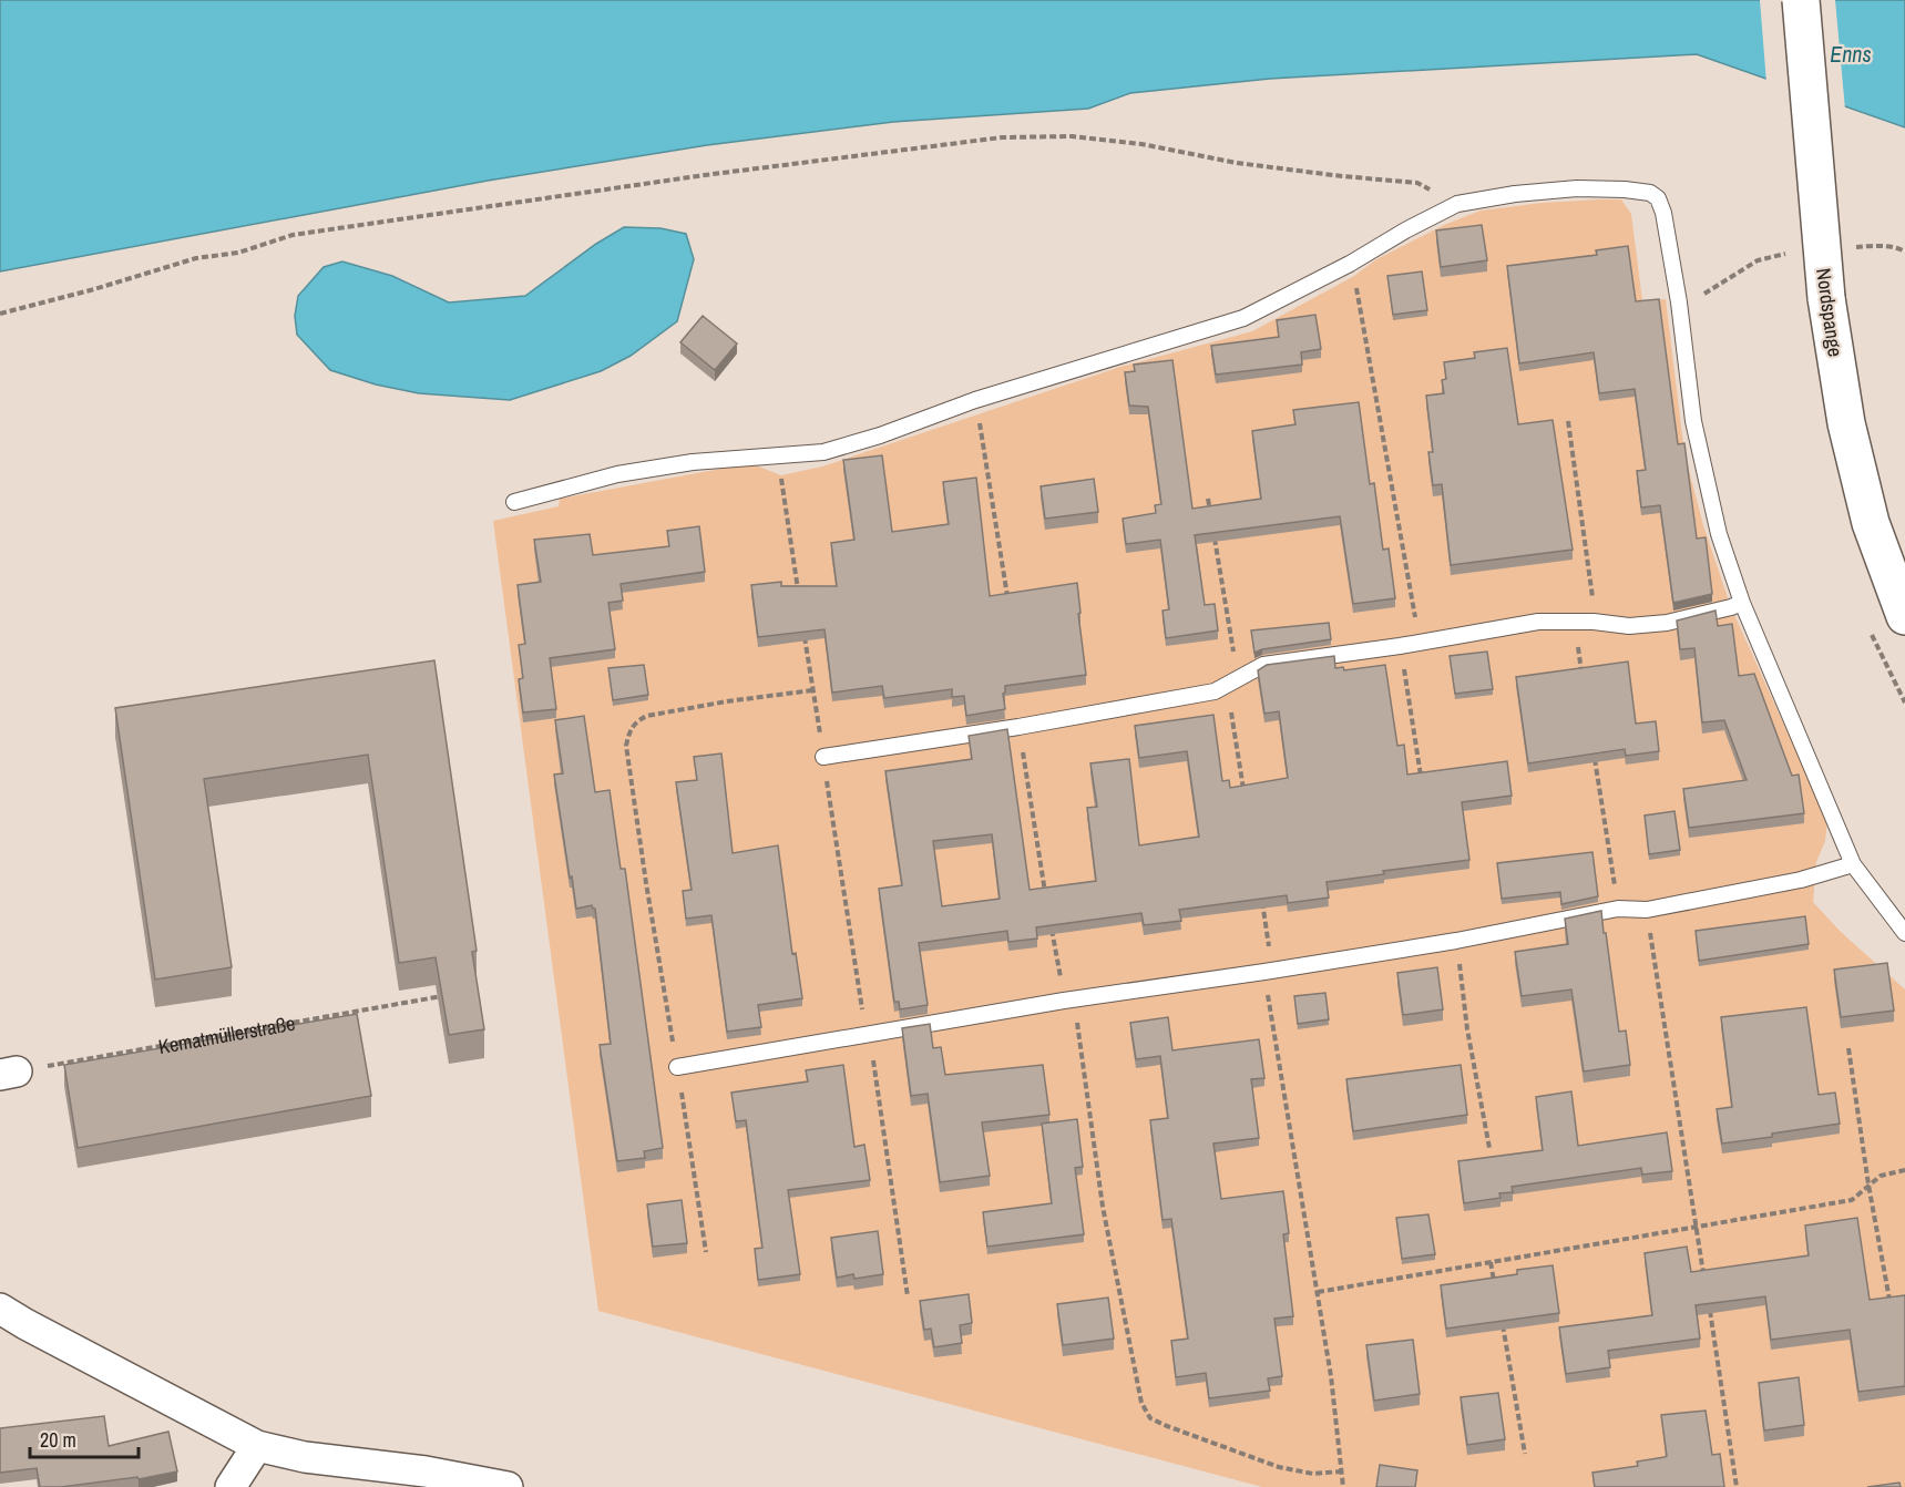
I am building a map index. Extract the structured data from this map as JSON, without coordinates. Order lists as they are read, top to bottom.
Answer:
{
  "streets": {
    "main road": ["Nordspange"],
    "path": ["Kematmüllerstraße"]
  },
  "water": ["Enns"],
  "scale_bar": "20 m"
}
